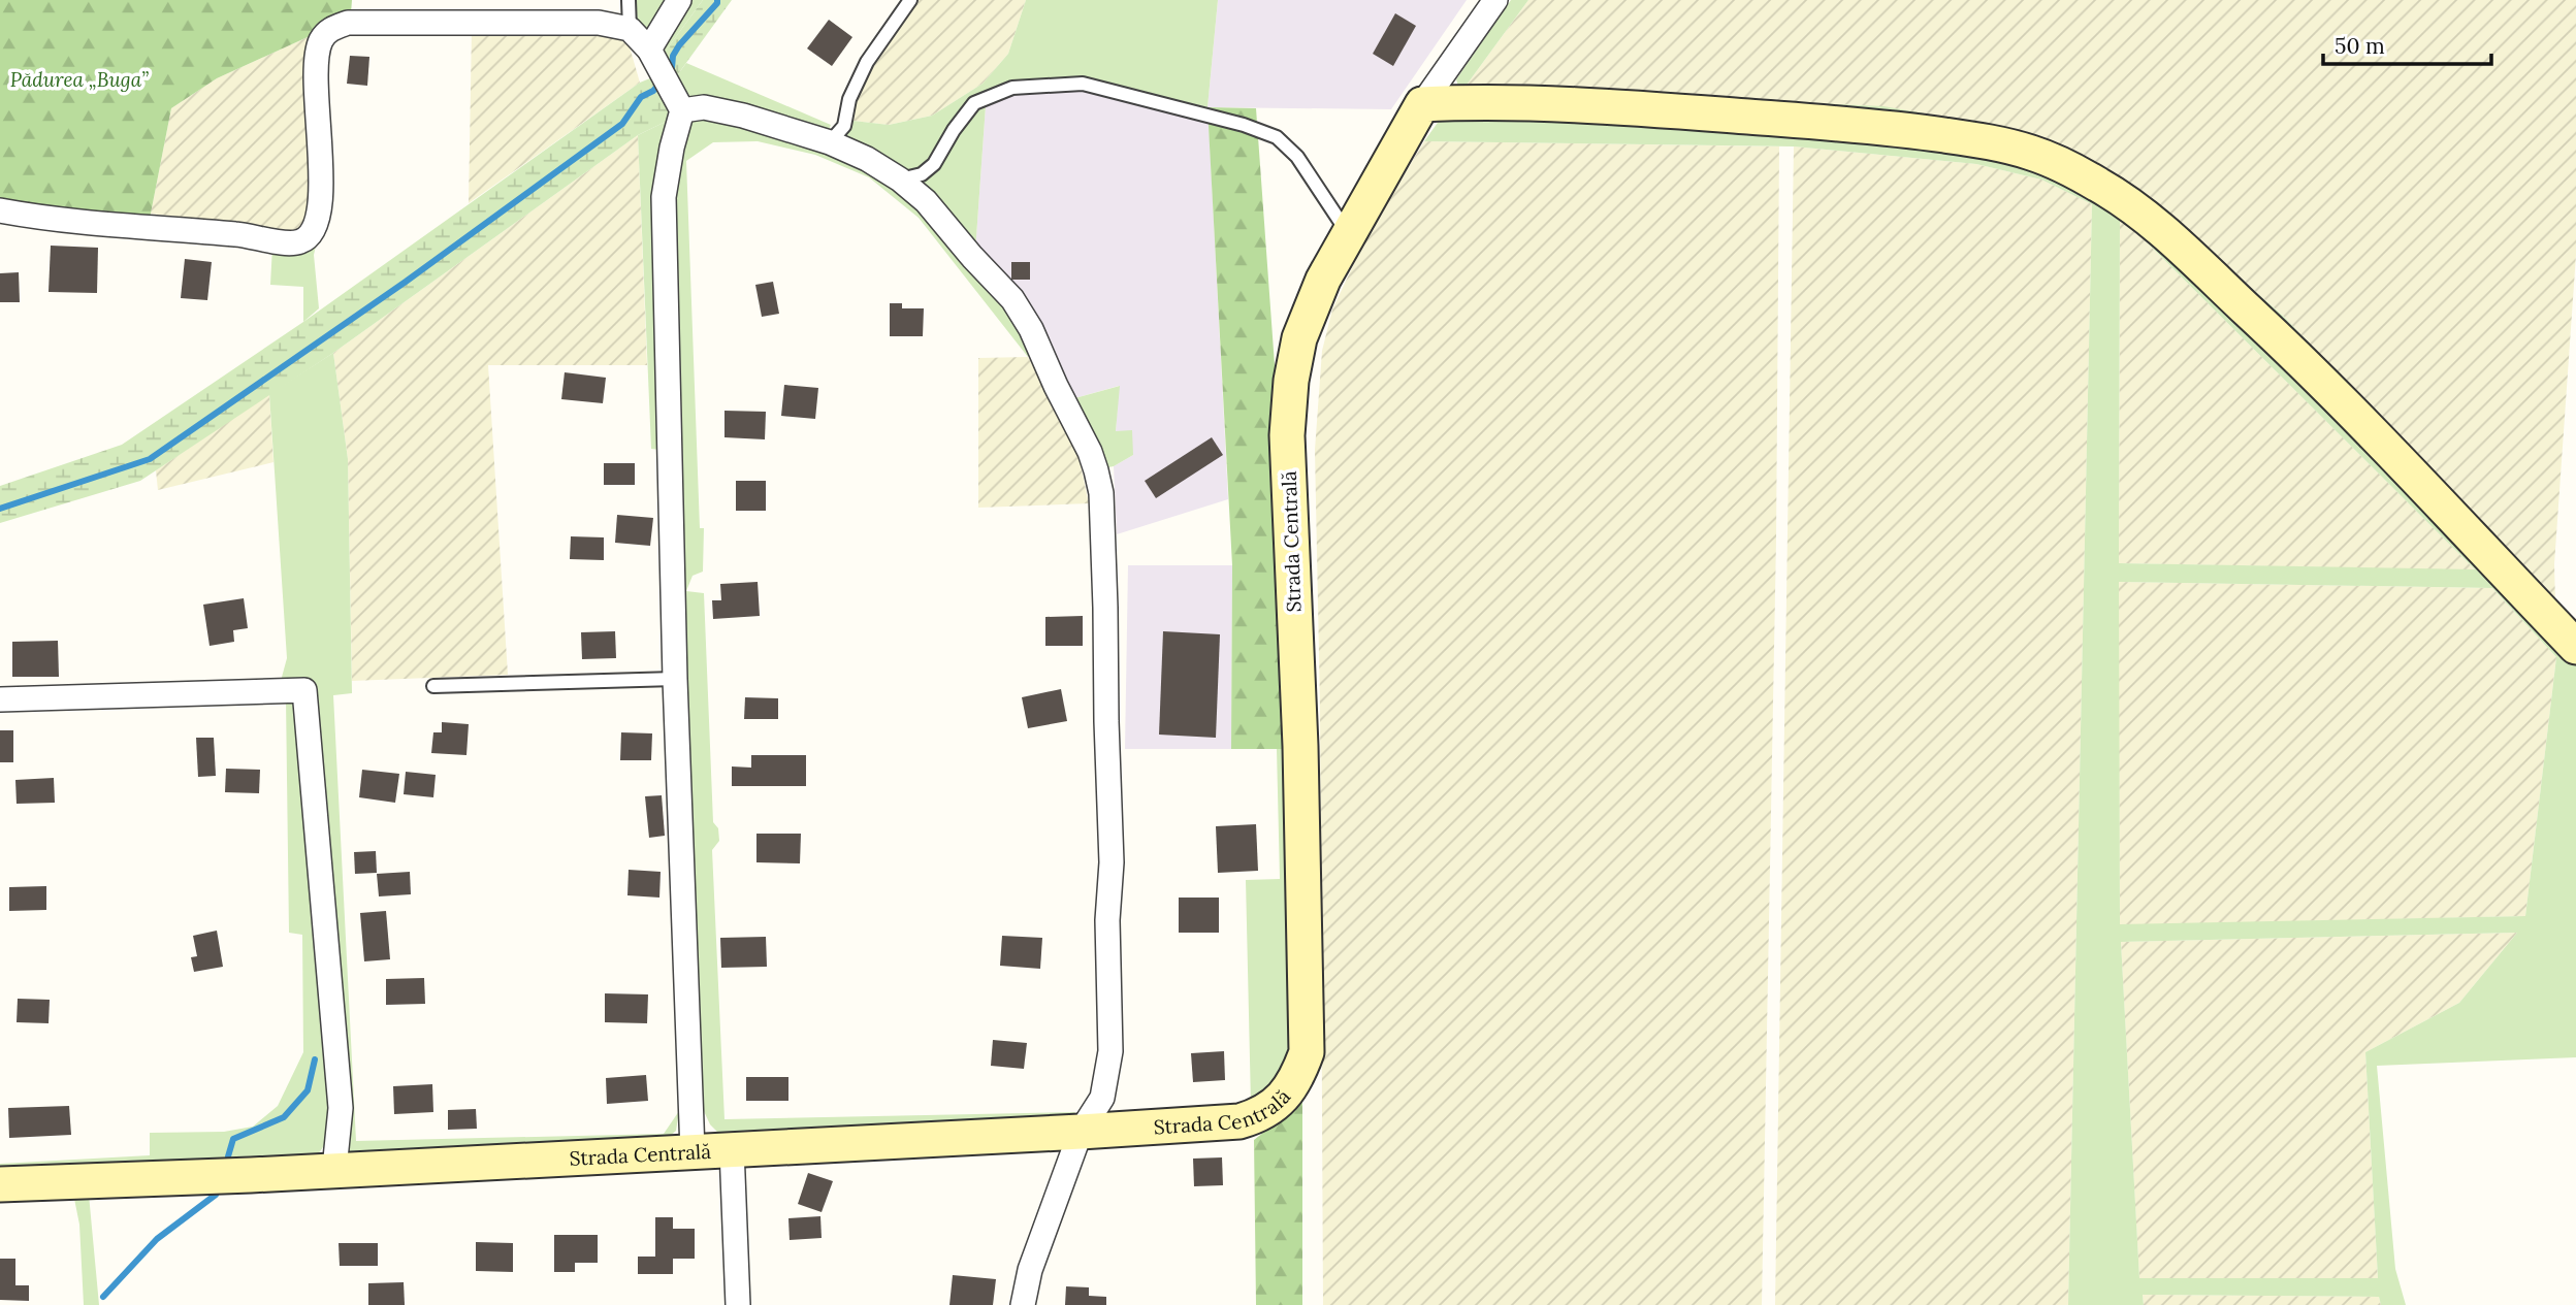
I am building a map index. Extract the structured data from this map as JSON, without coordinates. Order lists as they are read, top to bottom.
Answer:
{
  "streets": {
    "street": ["Strada Centrală"]
  },
  "parks": ["Pădurea „Buga”"],
  "scale_bar": "50 m"
}
